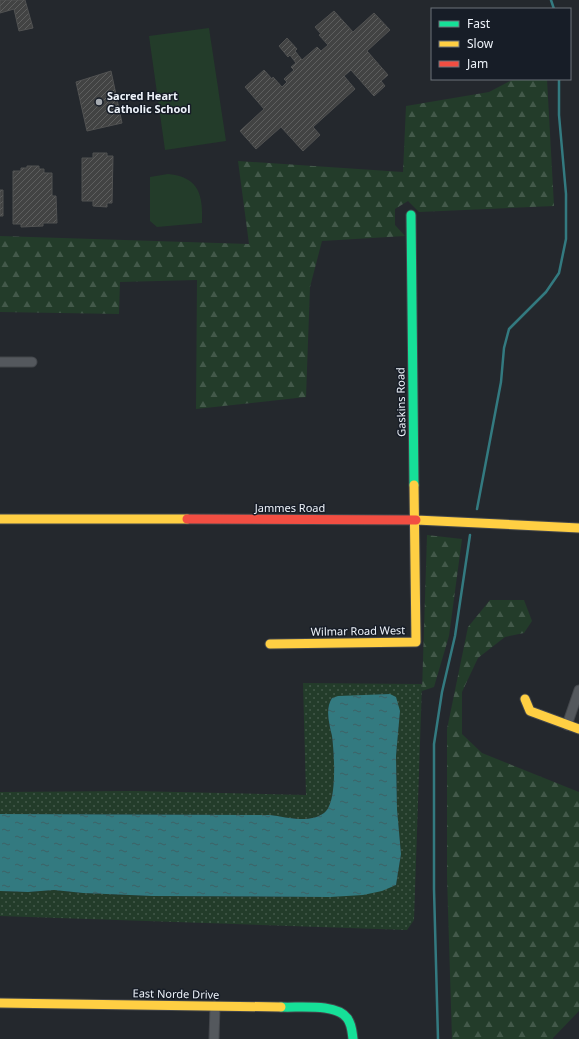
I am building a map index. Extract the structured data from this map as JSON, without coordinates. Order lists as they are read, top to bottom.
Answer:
{
  "streets": {
    "street": [
      "Gaskins Road",
      "Jammes Road",
      "Wilmar Road West",
      "East Norde Drive"
    ]
  },
  "crossings": [
    ["Gaskins Road", "Jammes Road"],
    ["Gaskins Road", "Wilmar Road West"]
  ],
  "places": ["Sacred Heart Catholic School"],
  "legend": ["Fast", "Slow", "Jam"]
}
